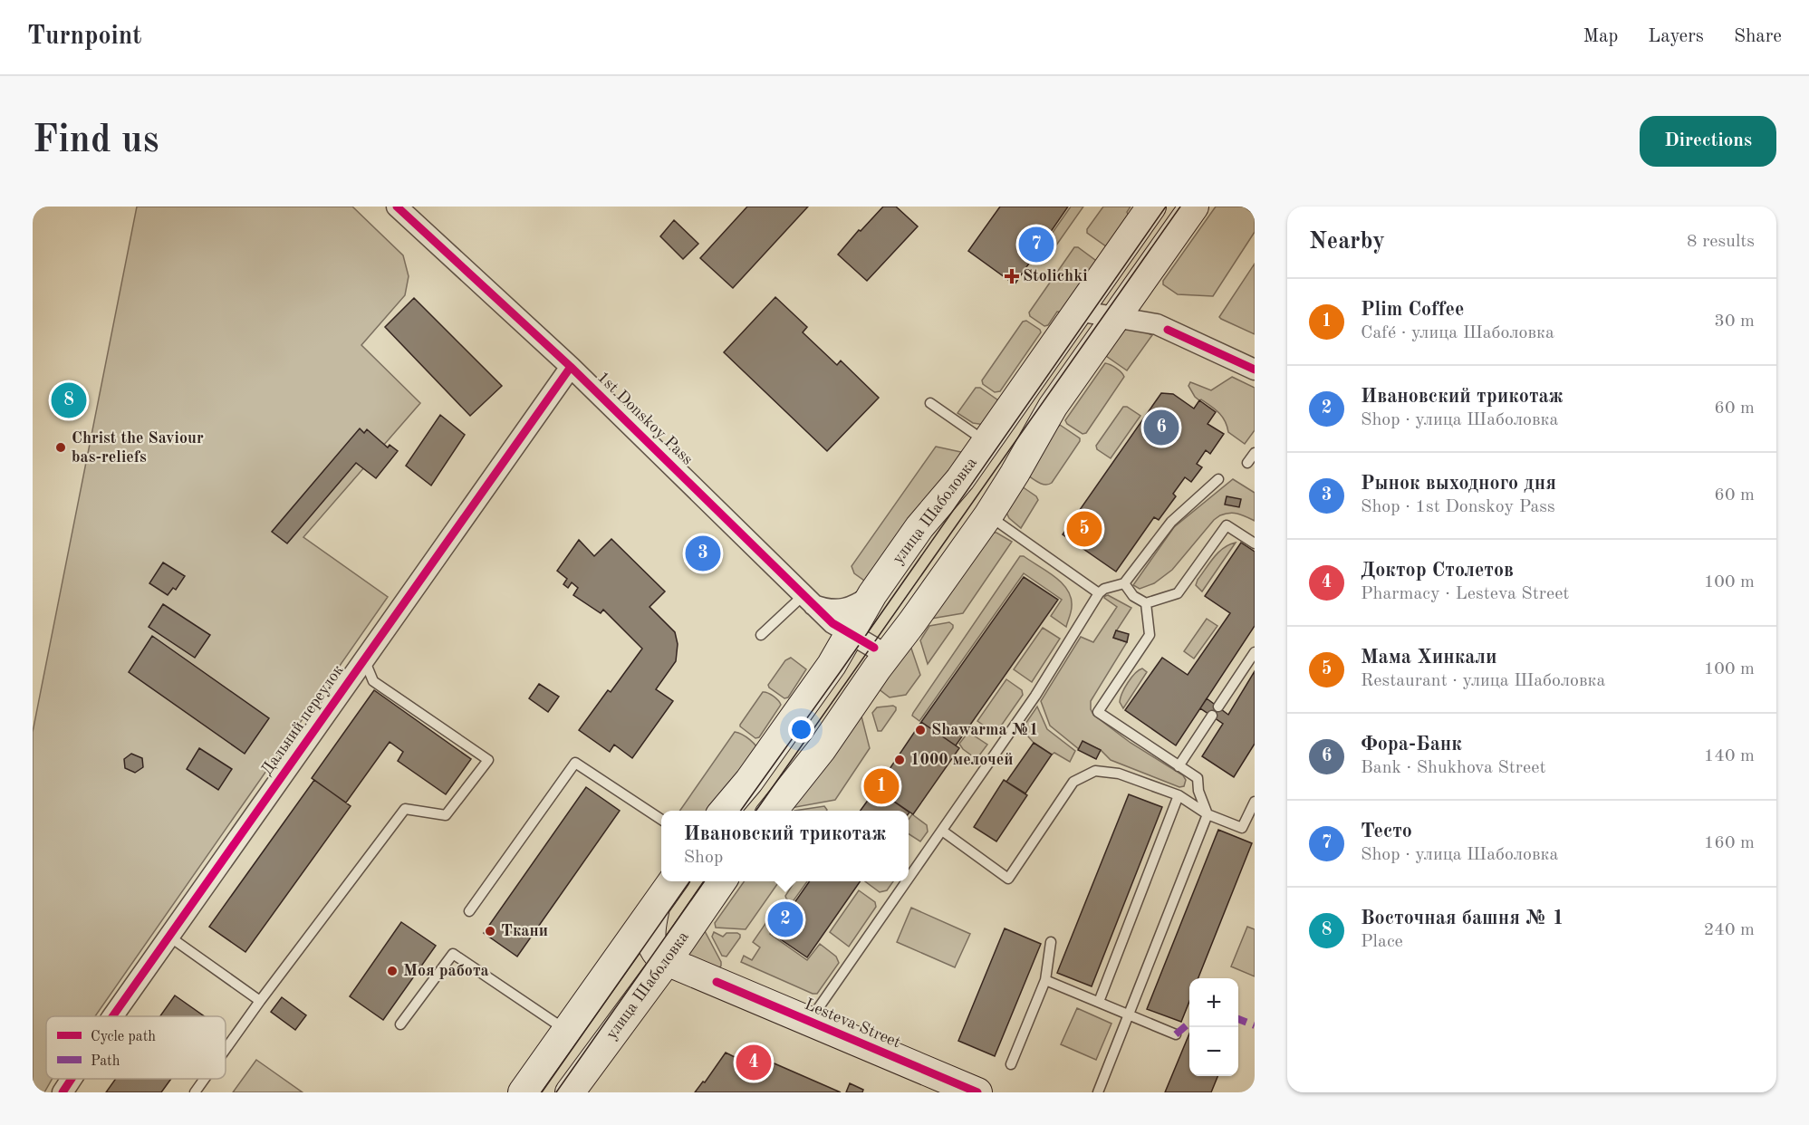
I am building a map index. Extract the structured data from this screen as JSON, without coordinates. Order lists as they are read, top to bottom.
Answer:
{
  "streets": {
    "main road": ["улица Шаболовка", "Lesteva Street"],
    "street": ["1st Donskoy Pass", "Дальний переулок"]
  },
  "crossings": [
    ["1st Donskoy Pass", "улица Шаболовка"],
    ["1st Donskoy Pass", "Дальний переулок"],
    ["улица Шаболовка", "Lesteva Street"]
  ],
  "places": {
    "health": ["Stolichki"],
    "other": [
      "Christ the Saviour bas-reliefs",
      "Shawarma №1",
      "1000 мелочей",
      "Ткани",
      "Моя работа"
    ]
  },
  "legend": ["Cycle path", "Path"],
  "page": {
    "header": "Turnpoint",
    "nav": ["Map", "Layers", "Share"],
    "buttons": "Directions",
    "title": "Find us",
    "heading": ["Nearby", "8 results"],
    "pins": [
      "7",
      "8",
      "6",
      "5",
      "3",
      "1",
      "2",
      "4"
    ],
    "list": [
      {
        "mark": "1",
        "name": "Plim Coffee",
        "note": "Café · улица Шаболовка",
        "value": "30 m"
      },
      {
        "mark": "2",
        "name": "Ивановский трикотаж",
        "note": "Shop · улица Шаболовка",
        "value": "60 m"
      },
      {
        "mark": "3",
        "name": "Рынок выходного дня",
        "note": "Shop · 1st Donskoy Pass",
        "value": "60 m"
      },
      {
        "mark": "4",
        "name": "Доктор Столетов",
        "note": "Pharmacy · Lesteva Street",
        "value": "100 m"
      },
      {
        "mark": "5",
        "name": "Мама Хинкали",
        "note": "Restaurant · улица Шаболовка",
        "value": "100 m"
      },
      {
        "mark": "6",
        "name": "Фора-Банк",
        "note": "Bank · Shukhova Street",
        "value": "140 m"
      },
      {
        "mark": "7",
        "name": "Тесто",
        "note": "Shop · улица Шаболовка",
        "value": "160 m"
      },
      {
        "mark": "8",
        "name": "Восточная башня № 1",
        "note": "Place",
        "value": "240 m"
      }
    ],
    "popup": ["Ивановский трикотаж", "Shop"],
    "map_buttons": ["+", "−"]
  }
}
